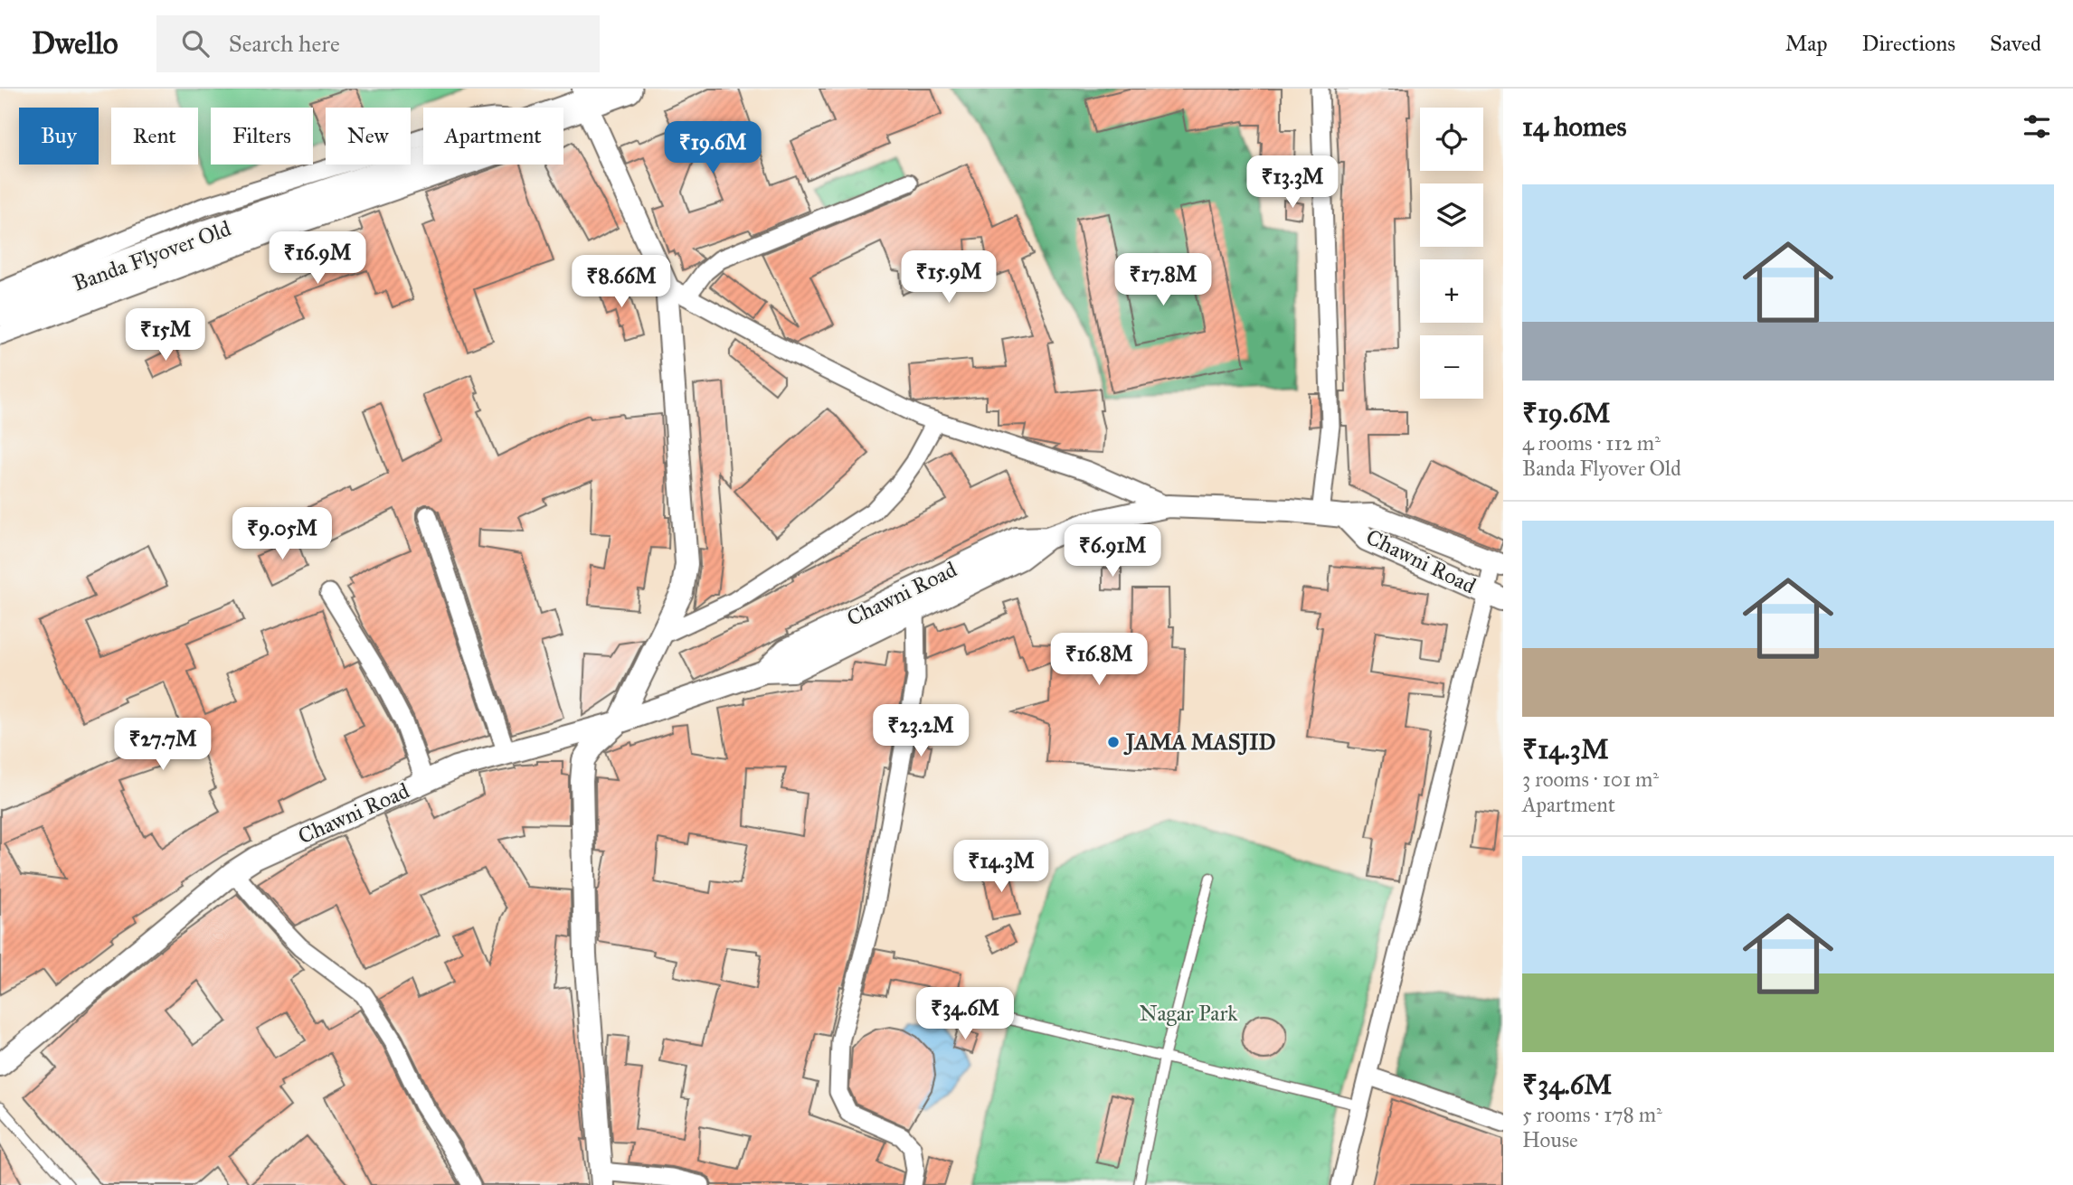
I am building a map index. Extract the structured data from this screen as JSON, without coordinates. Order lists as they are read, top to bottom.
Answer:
{
  "streets": {
    "highway": ["Banda Flyover Old"],
    "street": ["Chawni Road"]
  },
  "parks": ["Nagar Park"],
  "places": ["JAMA MASJID"],
  "page": {
    "header": "Dwello",
    "search": "Search here",
    "nav": ["Map", "Directions", "Saved"],
    "heading": "14 homes",
    "map_buttons": ["+", "−"],
    "chip": [
      "Buy",
      "Rent",
      "Filters",
      "New",
      "Apartment"
    ],
    "price": [
      "₹19.6M",
      "₹13.3M",
      "₹16.9M",
      "₹15.9M",
      "₹17.8M",
      "₹8.66M",
      "₹15M",
      "₹9.05M",
      "₹6.91M",
      "₹16.8M",
      "₹23.2M",
      "₹27.7M",
      "₹14.3M",
      "₹34.6M"
    ],
    "list": [
      {
        "name": "₹19.6M",
        "note": "4 rooms · 112 m² · Banda Flyover Old"
      },
      {
        "name": "₹14.3M",
        "note": "3 rooms · 101 m² · Apartment"
      },
      {
        "name": "₹34.6M",
        "note": "5 rooms · 178 m² · House"
      }
    ]
  }
}
